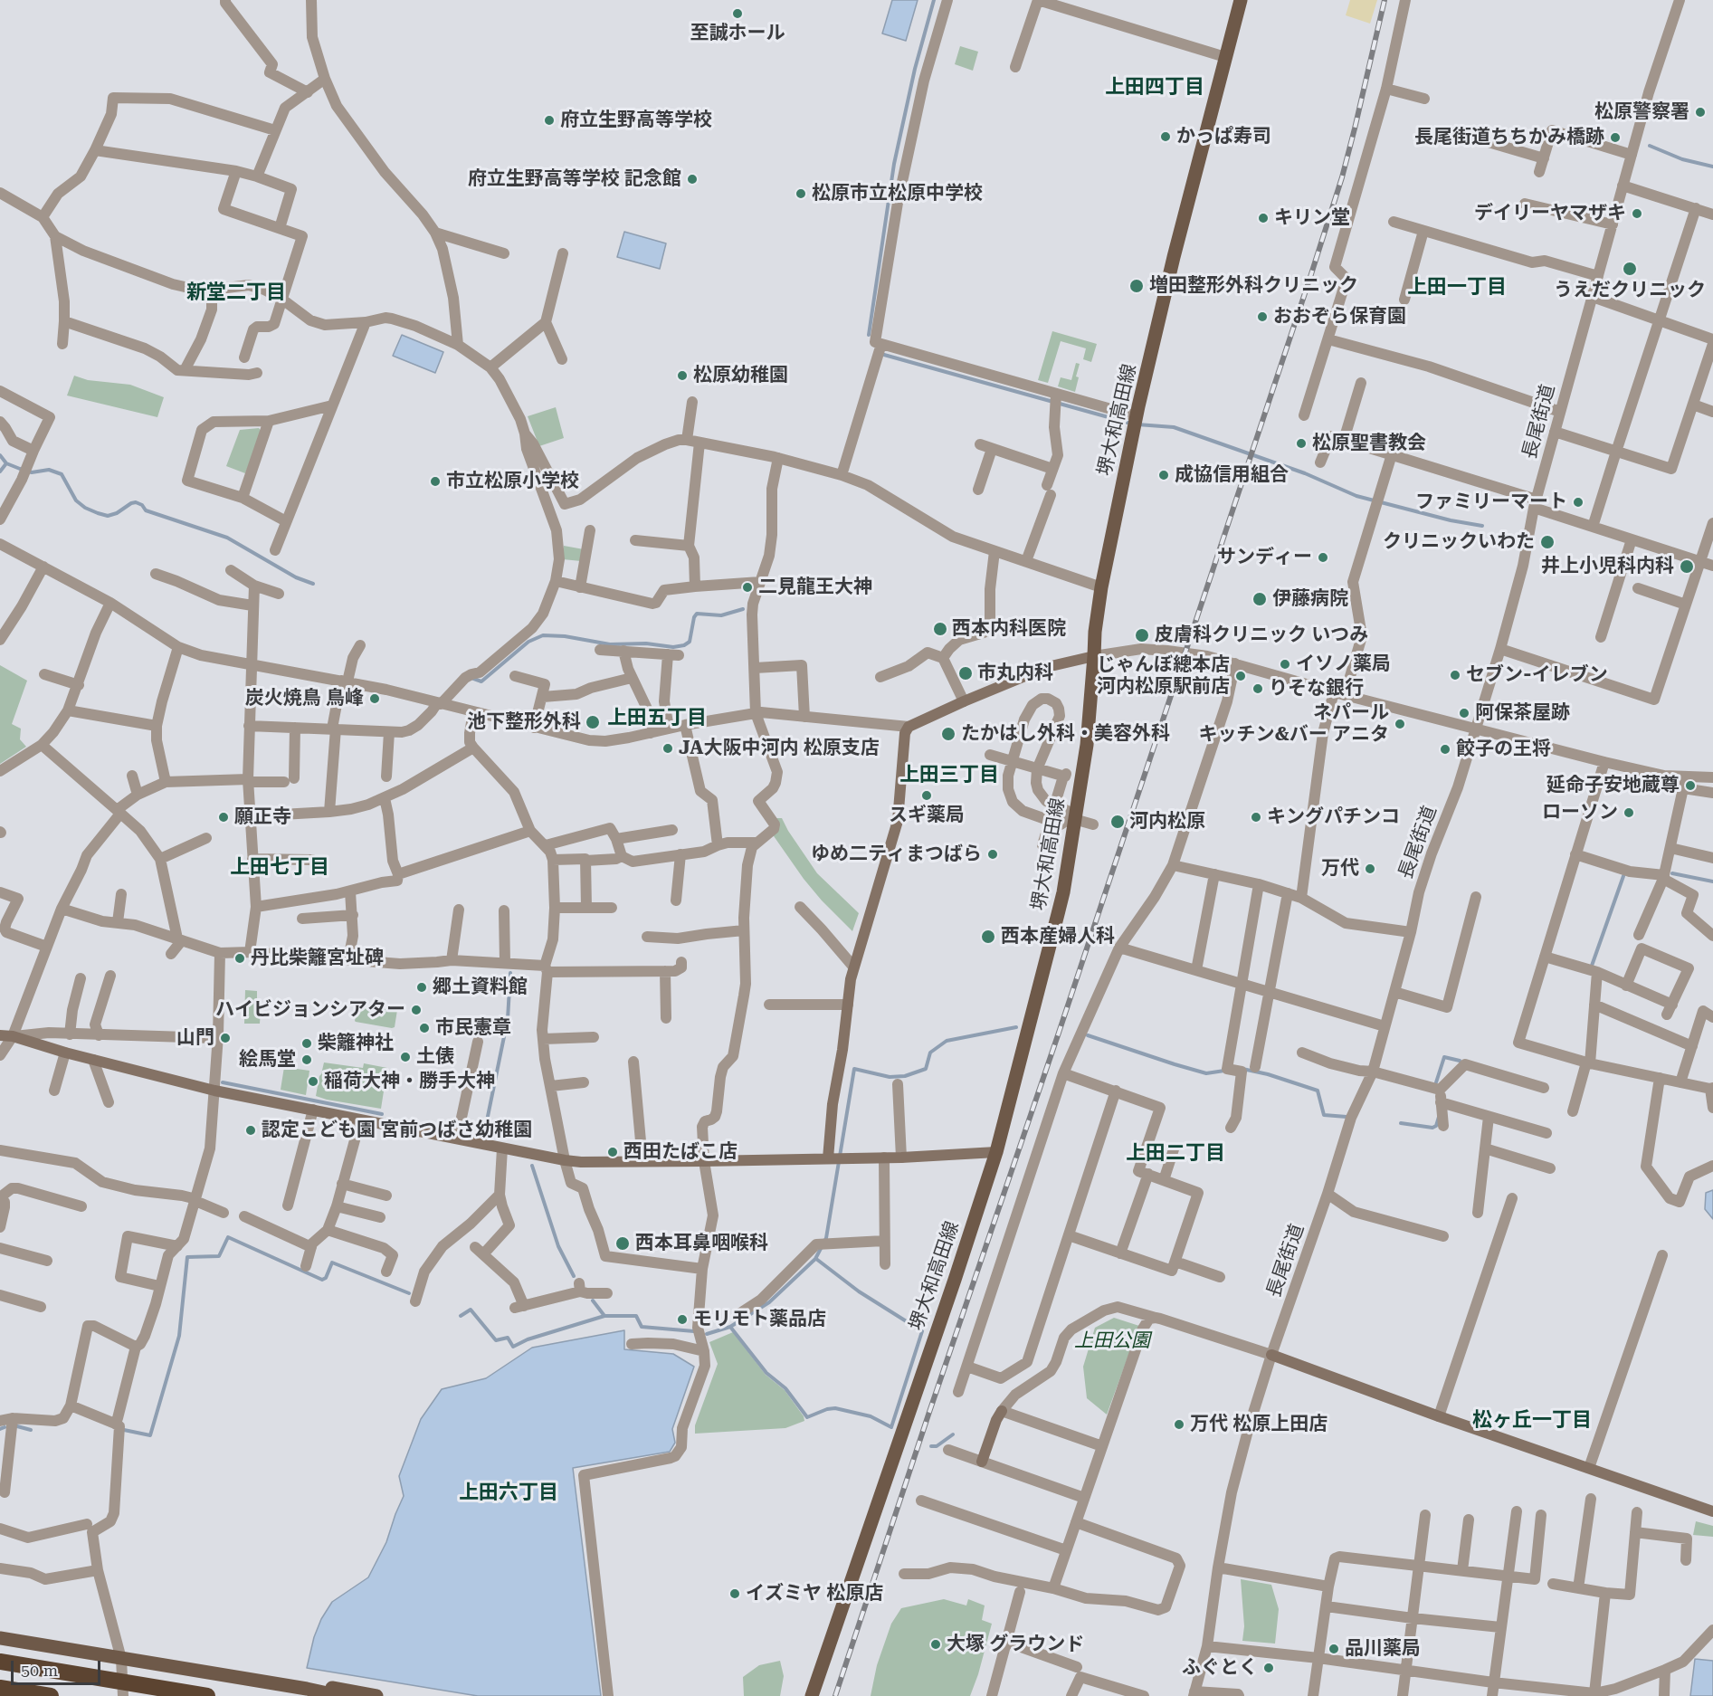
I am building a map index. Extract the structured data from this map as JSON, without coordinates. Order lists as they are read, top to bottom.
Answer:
{
  "streets": {
    "main road": ["堺大和高田線"],
    "street": ["長尾街道"]
  },
  "districts": [
    "上田四丁目",
    "上田一丁目",
    "新堂二丁目",
    "上田五丁目",
    "上田三丁目",
    "上田七丁目",
    "上田二丁目",
    "松ヶ丘一丁目",
    "上田六丁目"
  ],
  "parks": ["上田公園"],
  "places": [
    "至誠ホール",
    "松原警察署",
    "府立生野高等学校",
    "かっぱ寿司",
    "長尾街道ちちかみ橋跡",
    "府立生野高等学校 記念館",
    "松原市立松原中学校",
    "デイリーヤマザキ",
    "キリン堂",
    "うえだクリニック",
    "増田整形外科クリニック",
    "おおぞら保育園",
    "松原幼稚園",
    "松原聖書教会",
    "成協信用組合",
    "市立松原小学校",
    "ファミリーマート",
    "クリニックいわた",
    "サンディー",
    "井上小児科内科",
    "二見龍王大神",
    "伊藤病院",
    "西本内科医院",
    "皮膚科クリニック いつみ",
    "イソノ薬局",
    "市丸内科",
    "セブン-イレブン",
    "じゃんぼ總本店 河内松原駅前店",
    "りそな銀行",
    "炭火焼鳥 鳥峰",
    "阿保茶屋跡",
    "池下整形外科",
    "ネパール キッチン&バー アニタ",
    "たかはし外科・美容外科",
    "JA大阪中河内 松原支店",
    "餃子の王将",
    "延命子安地蔵尊",
    "スギ薬局",
    "ローソン",
    "願正寺",
    "キングパチンコ",
    "河内松原",
    "ゆめ二ティまつばら",
    "万代",
    "西本産婦人科",
    "丹比柴籬宮址碑",
    "郷土資料館",
    "ハイビジョンシアター",
    "市民憲章",
    "山門",
    "柴籬神社",
    "土俵",
    "絵馬堂",
    "稲荷大神・勝手大神",
    "認定こども園 宮前つばさ幼稚園",
    "西田たばこ店",
    "西本耳鼻咽喉科",
    "モリモト薬品店",
    "万代 松原上田店",
    "イズミヤ 松原店",
    "大塚 グラウンド",
    "品川薬局",
    "ふぐとく"
  ],
  "scale_bar": "50 m"
}
